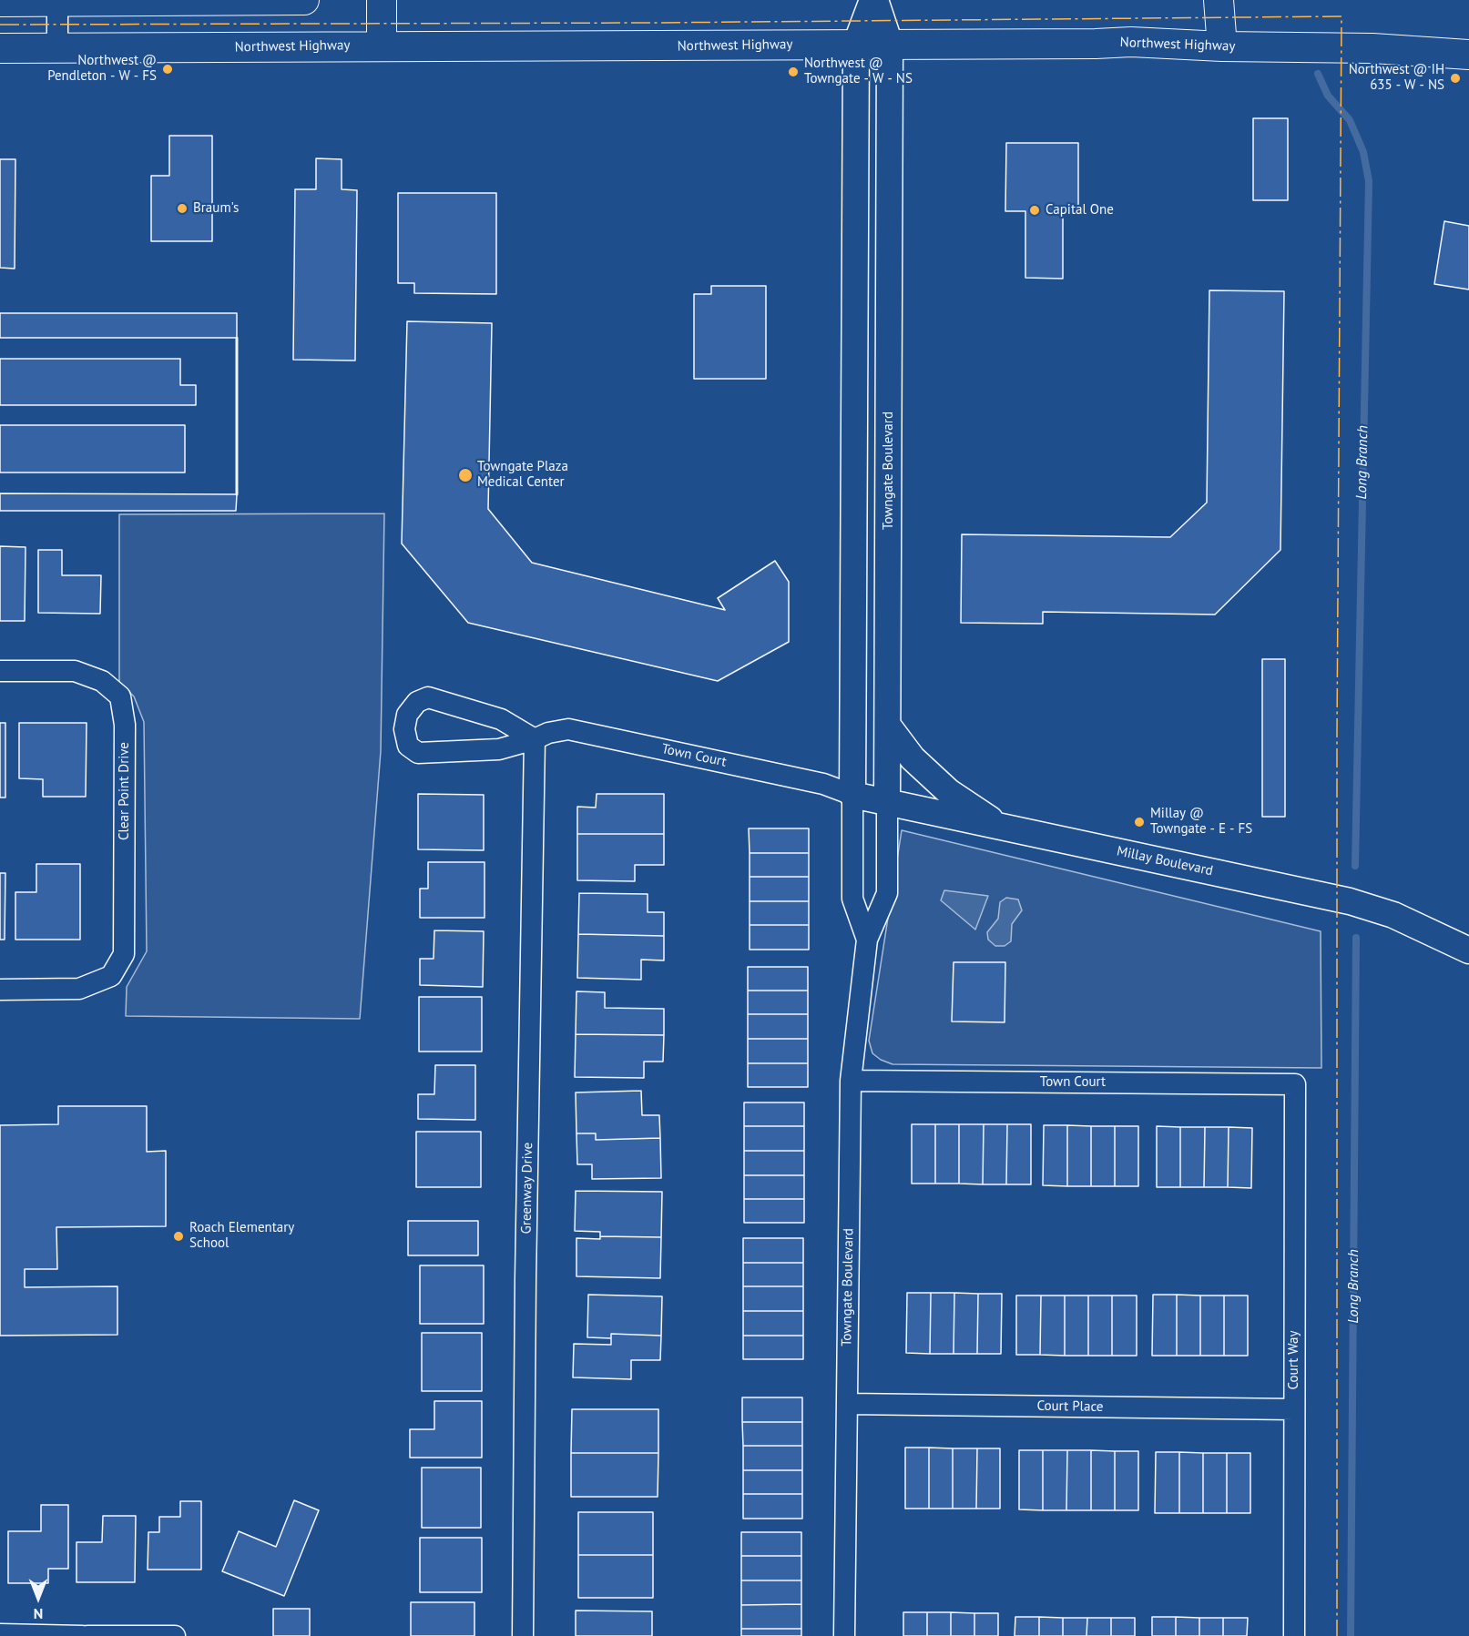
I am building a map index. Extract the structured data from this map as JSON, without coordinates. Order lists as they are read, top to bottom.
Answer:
{
  "streets": {
    "main road": ["Northwest Highway"],
    "street": [
      "Towngate Boulevard",
      "Town Court",
      "Clear Point Drive",
      "Millay Boulevard",
      "Greenway Drive",
      "Court Way",
      "Court Place"
    ]
  },
  "crossings": [
    ["Northwest Highway", "Towngate Boulevard"],
    ["Towngate Boulevard", "Town Court"],
    ["Towngate Boulevard", "Millay Boulevard"],
    ["Towngate Boulevard", "Court Place"],
    ["Town Court", "Millay Boulevard"],
    ["Town Court", "Greenway Drive"],
    ["Town Court", "Court Way"],
    ["Court Way", "Court Place"]
  ],
  "water": ["Long Branch"],
  "places": [
    "Northwest @ Pendleton - W - FS",
    "Northwest @ Towngate - W - NS",
    "Northwest @ IH 635 - W - NS",
    "Braum's",
    "Capital One",
    "Towngate Plaza Medical Center",
    "Millay @ Towngate - E - FS",
    "Roach Elementary School"
  ],
  "north": "bottom"
}
